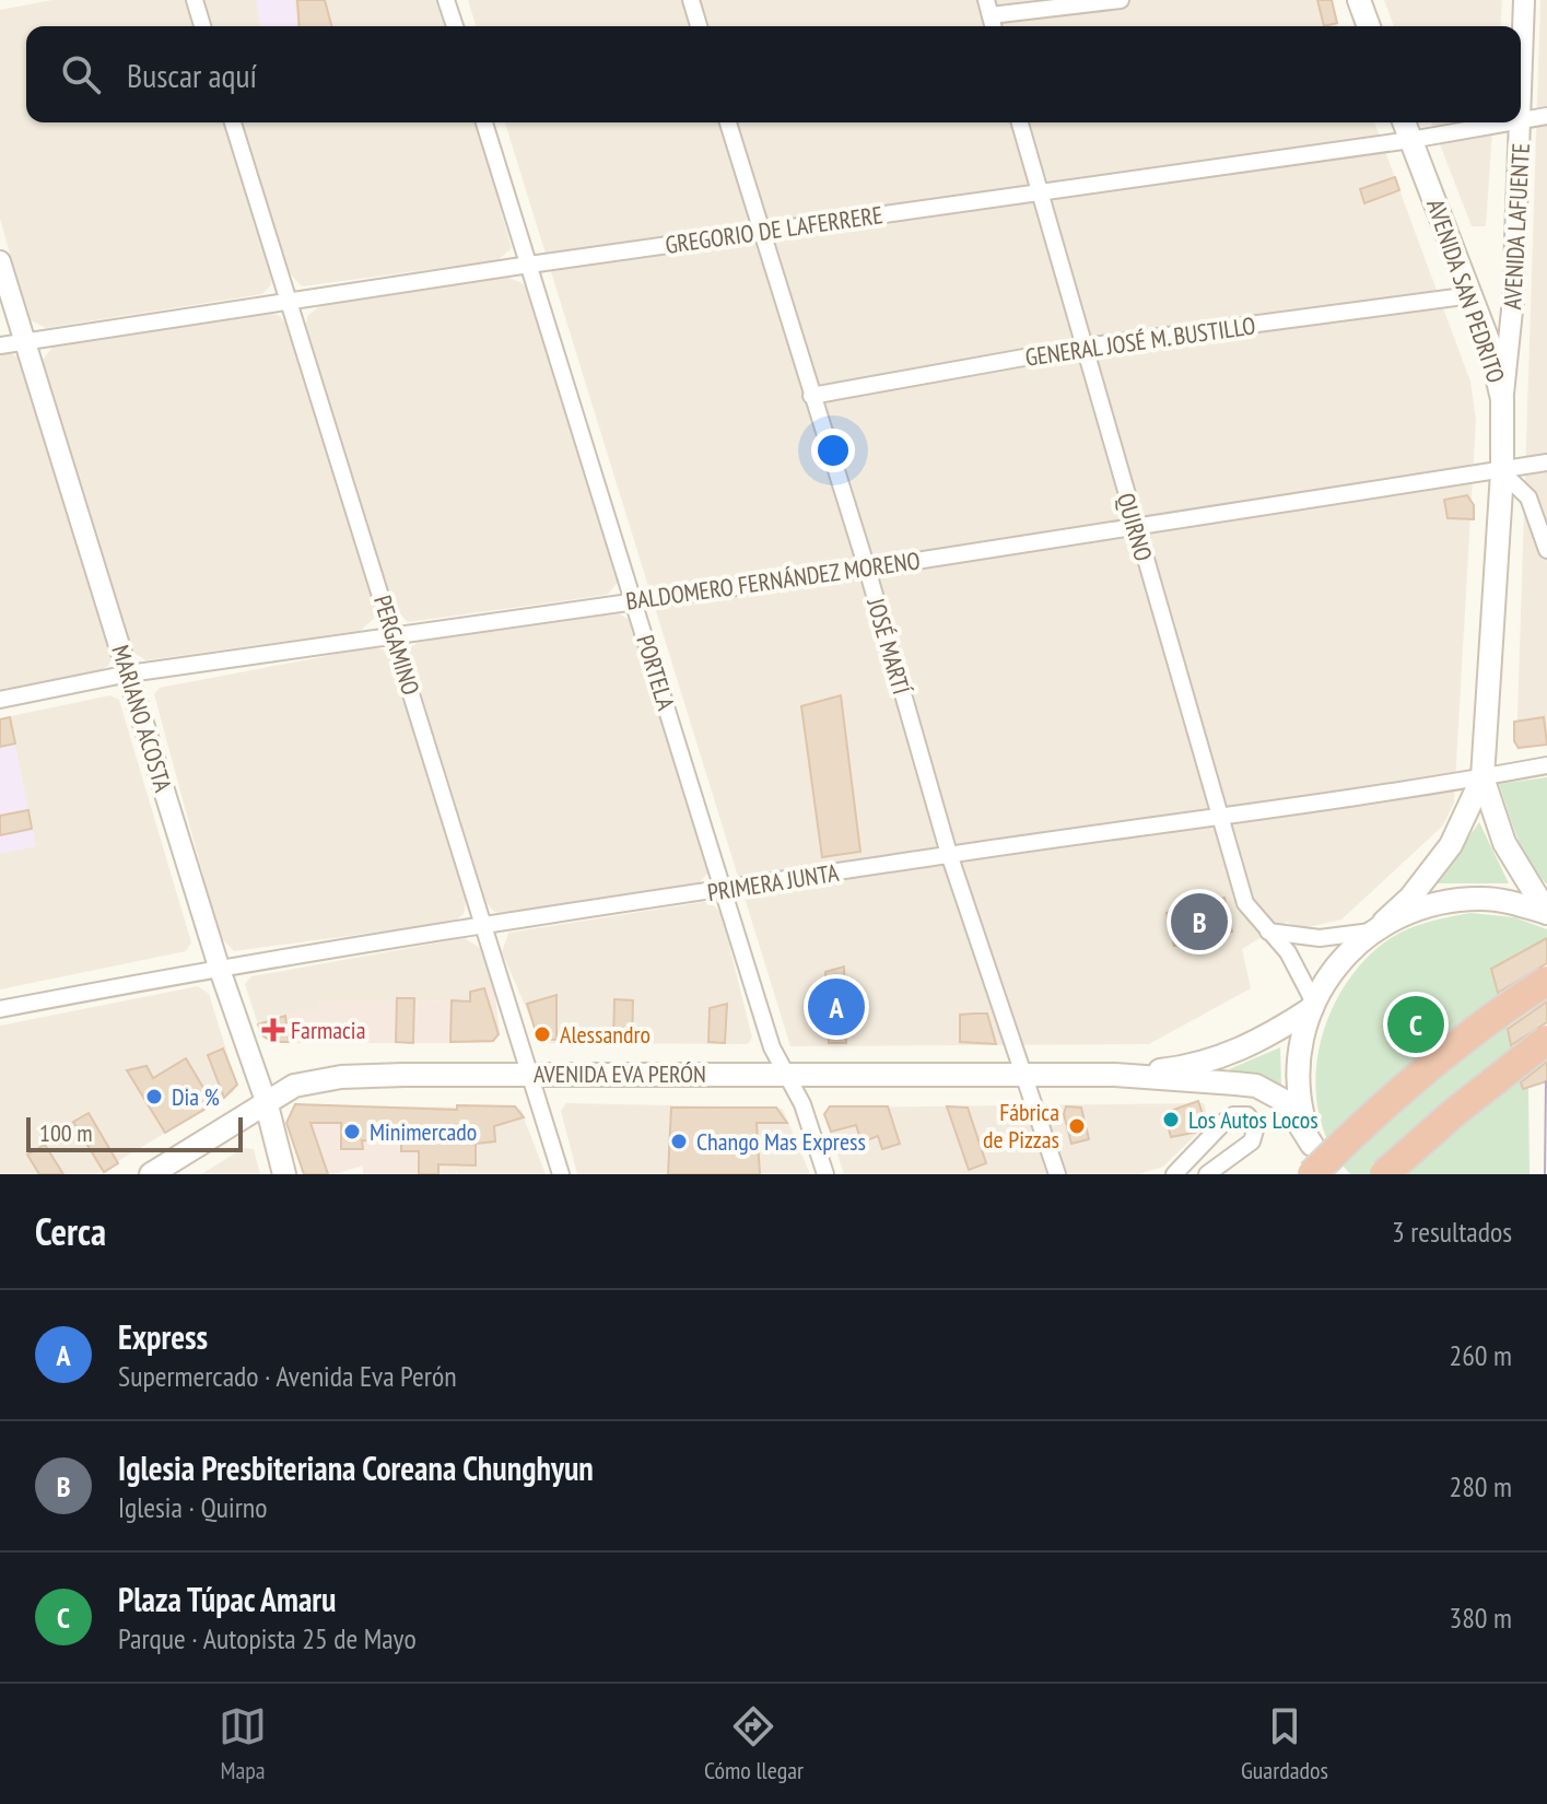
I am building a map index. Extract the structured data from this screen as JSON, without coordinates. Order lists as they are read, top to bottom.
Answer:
{
  "streets": {
    "main road": ["AVENIDA SAN PEDRITO", "MARIANO ACOSTA", "AVENIDA EVA PERÓN"],
    "street": [
      "AVENIDA LAFUENTE",
      "GREGORIO DE LAFERRERE",
      "GENERAL JOSÉ M. BUSTILLO",
      "QUIRNO",
      "BALDOMERO FERNÁNDEZ MORENO",
      "PERGAMINO",
      "JOSÉ MARTÍ",
      "PORTELA",
      "PRIMERA JUNTA"
    ]
  },
  "crossings": [
    ["AVENIDA LAFUENTE", "GREGORIO DE LAFERRERE"],
    ["AVENIDA LAFUENTE", "AVENIDA SAN PEDRITO"],
    ["GREGORIO DE LAFERRERE", "AVENIDA SAN PEDRITO"],
    ["GREGORIO DE LAFERRERE", "QUIRNO"],
    ["GREGORIO DE LAFERRERE", "PERGAMINO"],
    ["GREGORIO DE LAFERRERE", "JOSÉ MARTÍ"],
    ["GREGORIO DE LAFERRERE", "PORTELA"],
    ["GREGORIO DE LAFERRERE", "MARIANO ACOSTA"],
    ["AVENIDA SAN PEDRITO", "GENERAL JOSÉ M. BUSTILLO"],
    ["AVENIDA SAN PEDRITO", "BALDOMERO FERNÁNDEZ MORENO"],
    ["GENERAL JOSÉ M. BUSTILLO", "QUIRNO"],
    ["GENERAL JOSÉ M. BUSTILLO", "JOSÉ MARTÍ"],
    ["QUIRNO", "BALDOMERO FERNÁNDEZ MORENO"],
    ["QUIRNO", "PRIMERA JUNTA"],
    ["QUIRNO", "AVENIDA EVA PERÓN"],
    ["BALDOMERO FERNÁNDEZ MORENO", "PERGAMINO"],
    ["BALDOMERO FERNÁNDEZ MORENO", "JOSÉ MARTÍ"],
    ["BALDOMERO FERNÁNDEZ MORENO", "PORTELA"],
    ["BALDOMERO FERNÁNDEZ MORENO", "MARIANO ACOSTA"],
    ["PERGAMINO", "PRIMERA JUNTA"],
    ["PERGAMINO", "AVENIDA EVA PERÓN"],
    ["JOSÉ MARTÍ", "PRIMERA JUNTA"],
    ["JOSÉ MARTÍ", "AVENIDA EVA PERÓN"],
    ["PORTELA", "PRIMERA JUNTA"],
    ["PORTELA", "AVENIDA EVA PERÓN"],
    ["MARIANO ACOSTA", "PRIMERA JUNTA"],
    ["MARIANO ACOSTA", "AVENIDA EVA PERÓN"]
  ],
  "places": {
    "health": ["Farmacia"],
    "other": [
      "Alessandro",
      "Dia %",
      "Los Autos Locos",
      "Fábrica de Pizzas",
      "Minimercado",
      "Chango Mas Express"
    ]
  },
  "scale_bar": "100 m",
  "page": {
    "search": "Buscar aquí",
    "pins": ["B", "A", "C"],
    "scale": "100 m",
    "heading": ["Cerca", "3 resultados"],
    "list": [
      {
        "mark": "A",
        "name": "Express",
        "note": "Supermercado · Avenida Eva Perón",
        "value": "260 m"
      },
      {
        "mark": "B",
        "name": "Iglesia Presbiteriana Coreana Chunghyun",
        "note": "Iglesia · Quirno",
        "value": "280 m"
      },
      {
        "mark": "C",
        "name": "Plaza Túpac Amaru",
        "note": "Parque · Autopista 25 de Mayo",
        "value": "380 m"
      }
    ],
    "nav": ["Mapa", "Cómo llegar", "Guardados"]
  }
}
